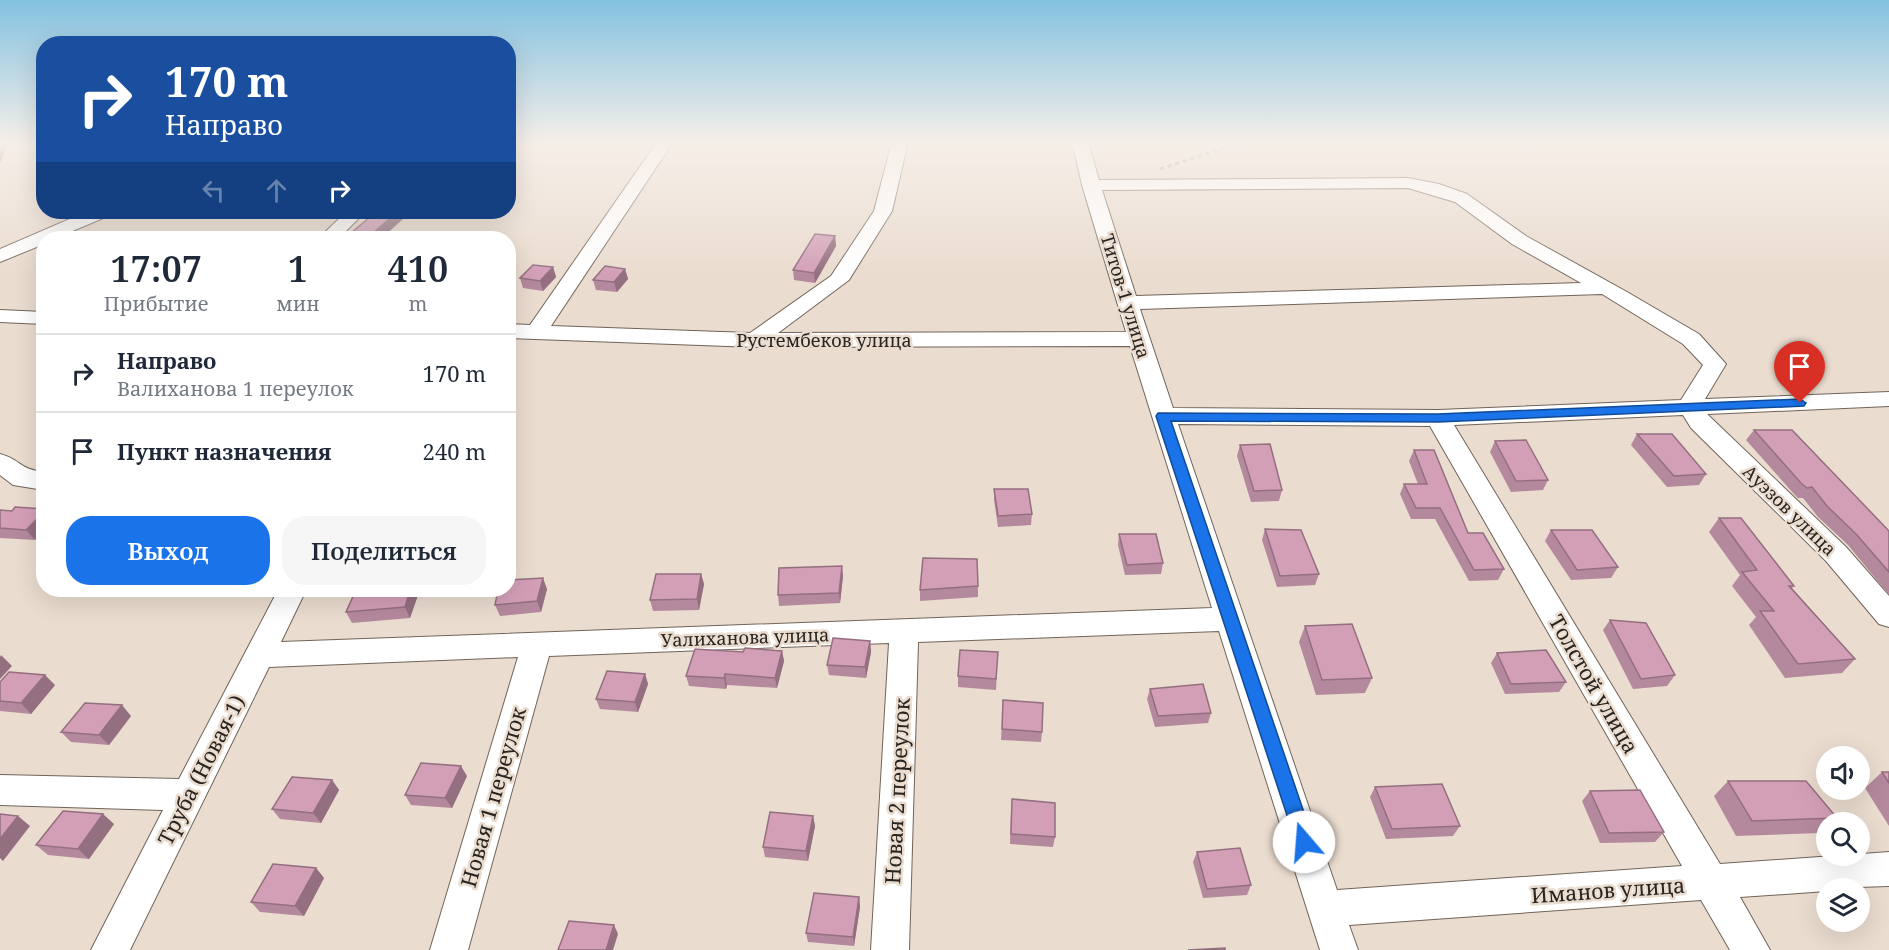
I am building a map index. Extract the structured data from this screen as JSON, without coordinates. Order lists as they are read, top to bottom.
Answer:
{
  "streets": {
    "street": [
      "Титов-1 улица",
      "Рустембеков улица",
      "Ауэзов улица",
      "Уалиханова улица",
      "Толстой улица",
      "Труба (Новая-1)",
      "Новая 2 переулок",
      "Новая 1 переулок",
      "Иманов улица"
    ]
  },
  "crossings": [
    ["Титов-1 улица", "Рустембеков улица"],
    ["Титов-1 улица", "Уалиханова улица"],
    ["Титов-1 улица", "Иманов улица"],
    ["Уалиханова улица", "Труба (Новая-1)"],
    ["Уалиханова улица", "Новая 2 переулок"],
    ["Уалиханова улица", "Новая 1 переулок"],
    ["Толстой улица", "Иманов улица"]
  ],
  "page": {
    "turn": ["170 m", "Направо"],
    "eta": [
      "17:07",
      "Прибытие",
      "1",
      "мин",
      "410",
      "m"
    ],
    "list": [
      {
        "name": "Направо",
        "note": "Валиханова 1 переулок",
        "value": "170 m"
      },
      {
        "name": "Пункт назначения",
        "value": "240 m"
      }
    ],
    "buttons": ["Выход", "Поделиться"]
  }
}
